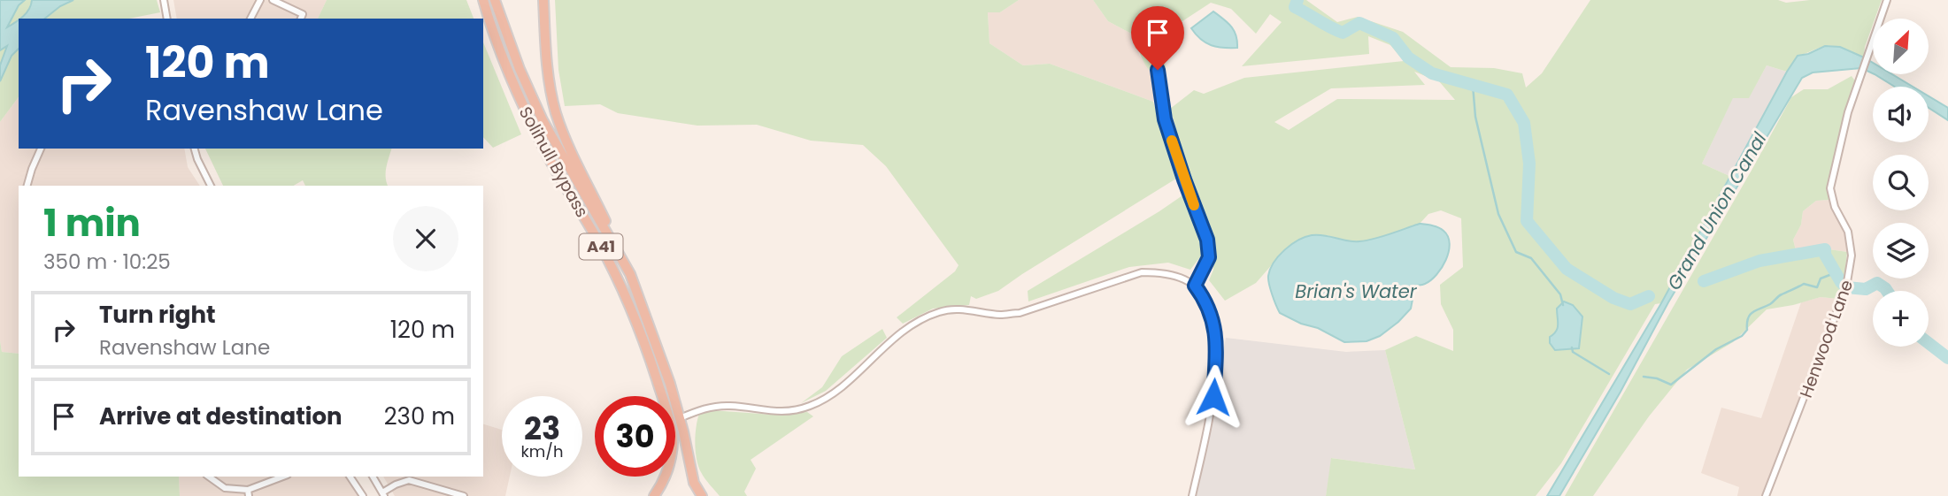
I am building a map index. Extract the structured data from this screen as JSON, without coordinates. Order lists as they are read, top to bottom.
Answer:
{
  "streets": {
    "highway": ["Solihull Bypass", "A41"],
    "street": ["Henwood Lane"]
  },
  "water": ["Grand Union Canal", "Brian's Water"],
  "north": "top right",
  "page": {
    "map_buttons": "+",
    "turn": ["120 m", "Ravenshaw Lane"],
    "heading": ["1 min", "350 m · 10:25"],
    "list": [
      {
        "name": "Turn right",
        "note": "Ravenshaw Lane",
        "value": "120 m"
      },
      {
        "name": "Arrive at destination",
        "value": "230 m"
      }
    ],
    "speed": "23 km/h",
    "limit": "30"
  }
}
